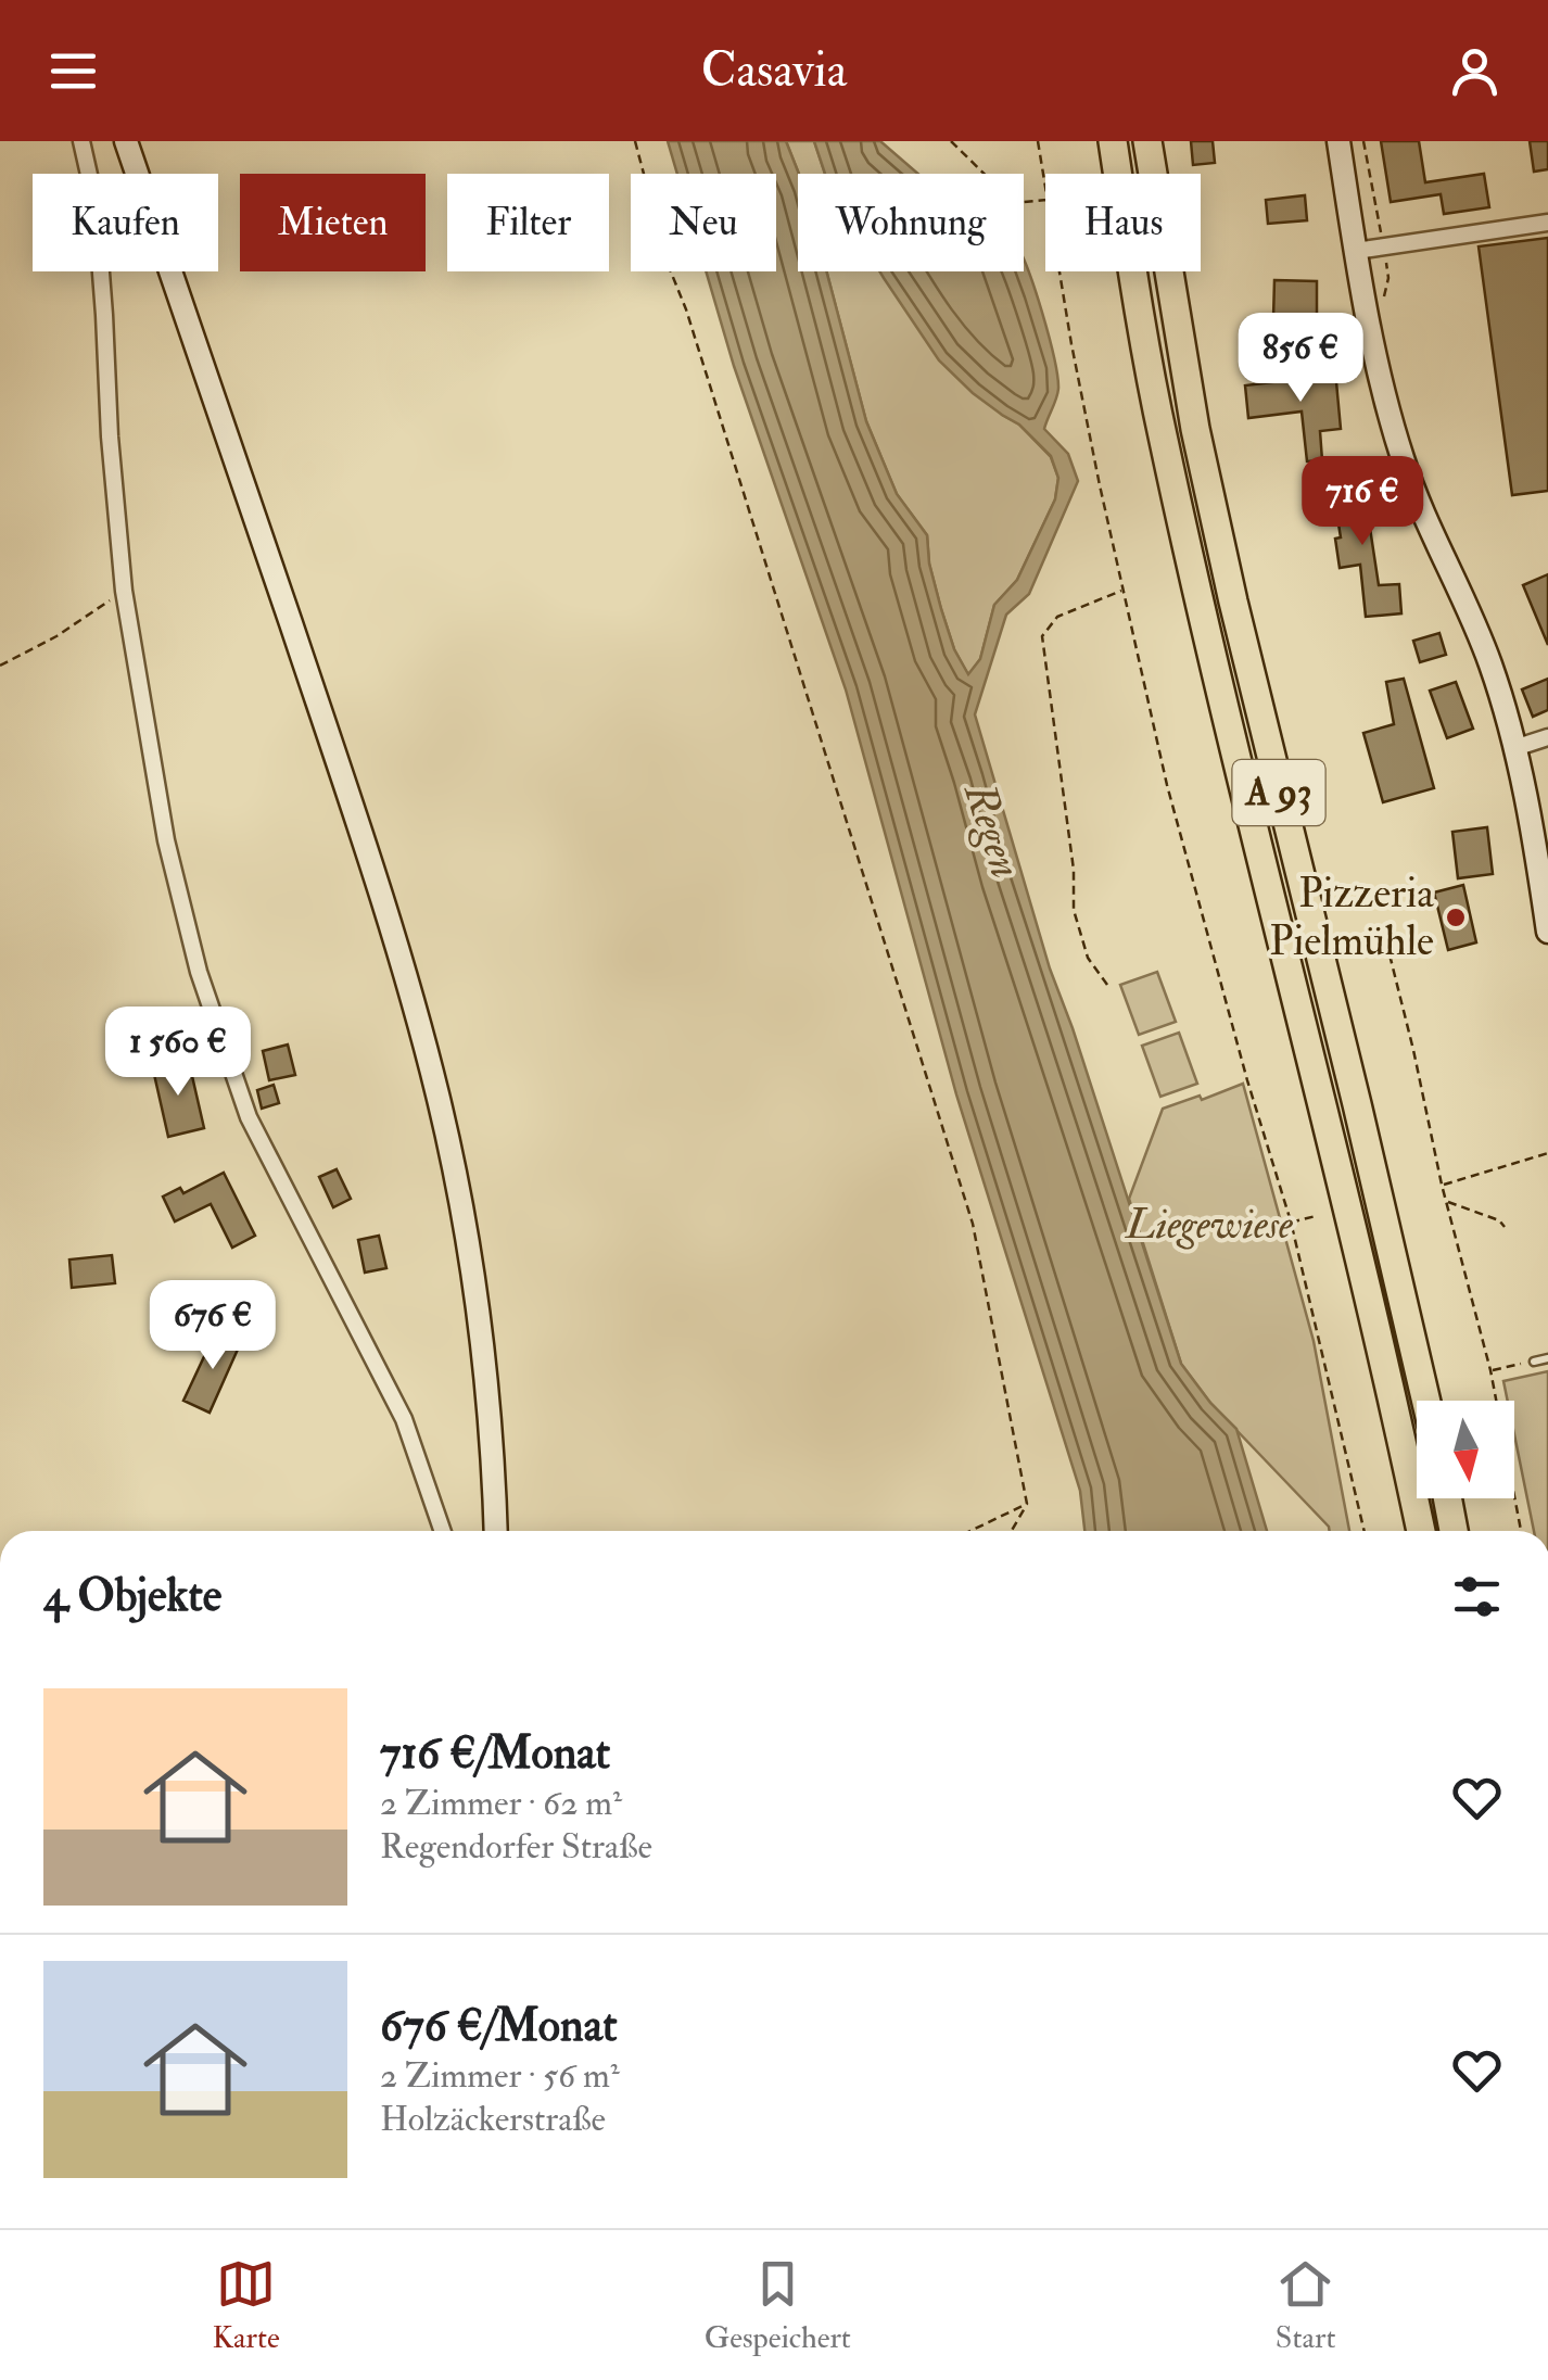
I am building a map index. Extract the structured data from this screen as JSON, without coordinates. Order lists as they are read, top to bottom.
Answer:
{
  "streets": {
    "highway": ["A 93"]
  },
  "water": ["Regen"],
  "parks": ["Liegewiese"],
  "places": ["Pizzeria Pielmühle"],
  "north": "bottom",
  "page": {
    "header": "Casavia",
    "chip": [
      "Kaufen",
      "Mieten",
      "Filter",
      "Neu",
      "Wohnung",
      "Haus"
    ],
    "price": [
      "856 €",
      "716 €",
      "1 560 €",
      "676 €"
    ],
    "heading": "4 Objekte",
    "list": [
      {
        "name": "716 €/Monat",
        "note": "2 Zimmer · 62 m² · Regendorfer Straße"
      },
      {
        "name": "676 €/Monat",
        "note": "2 Zimmer · 56 m² · Holzäckerstraße"
      }
    ],
    "tabs": ["Karte", "Gespeichert", "Start"]
  }
}
